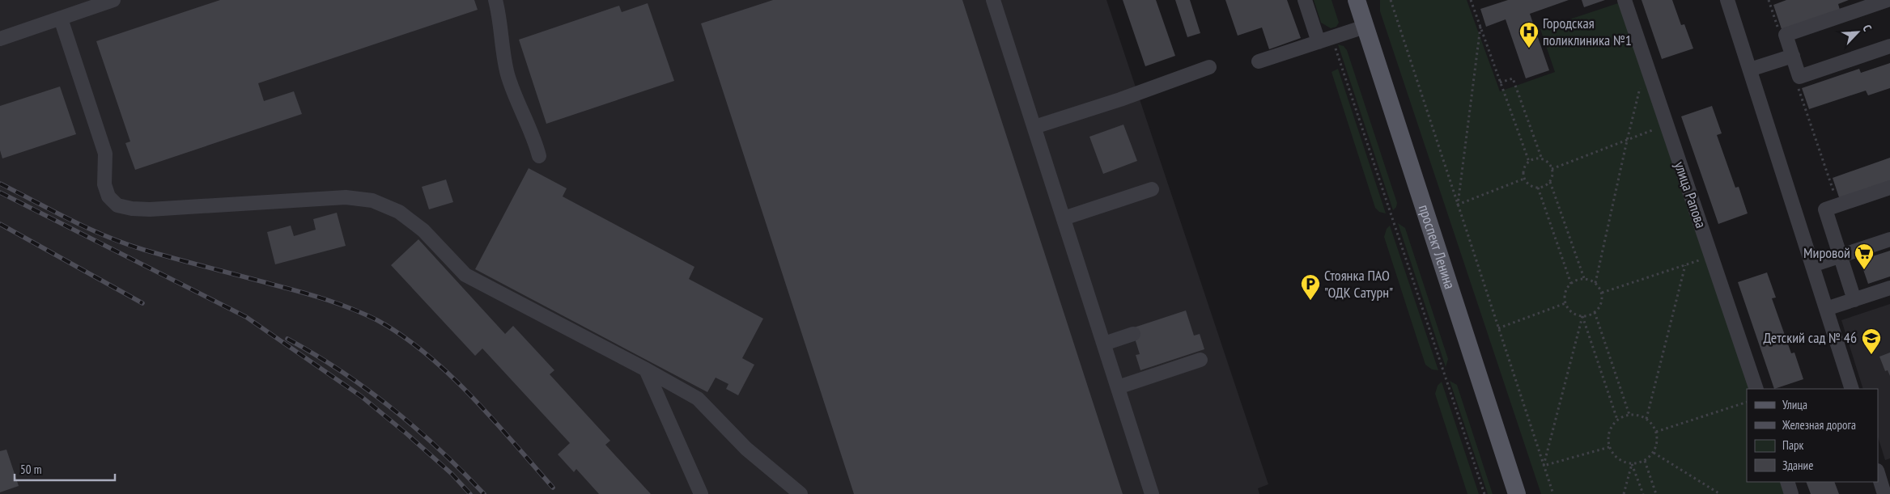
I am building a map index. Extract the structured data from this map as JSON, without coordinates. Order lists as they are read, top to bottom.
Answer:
{
  "streets": {
    "main road": ["проспект Ленина"],
    "street": ["улица Рапова"]
  },
  "places": {
    "hospital": ["Городская поликлиника №1"],
    "supermarket": ["Мировой"],
    "parking": ["Стоянка ПАО \"ОДК Сатурн\""],
    "school or university": ["Детский сад № 46"]
  },
  "legend": [
    "Улица",
    "Железная дорога",
    "Парк",
    "Здание"
  ],
  "scale_bar": "50 m",
  "north": "top right"
}
